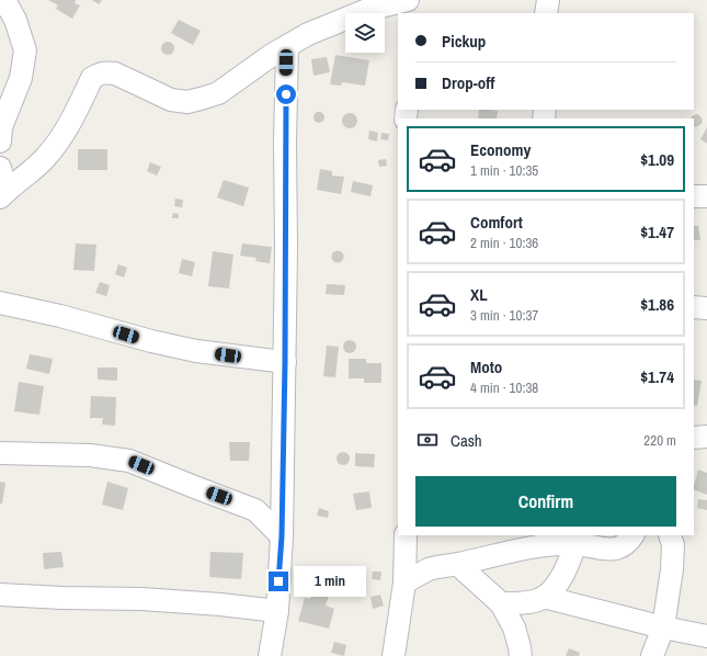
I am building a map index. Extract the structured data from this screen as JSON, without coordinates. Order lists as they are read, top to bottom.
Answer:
{
  "page": {
    "banner": ["Pickup", "Drop-off"],
    "list": [
      {
        "name": "Economy",
        "note": "1 min · 10:35",
        "value": "$1.09"
      },
      {
        "name": "Comfort",
        "note": "2 min · 10:36",
        "value": "$1.47"
      },
      {
        "name": "XL",
        "note": "3 min · 10:37",
        "value": "$1.86"
      },
      {
        "name": "Moto",
        "note": "4 min · 10:38",
        "value": "$1.74"
      }
    ],
    "pay": ["Cash", "220 m"],
    "buttons": "Confirm",
    "bubble": "1 min"
  }
}
